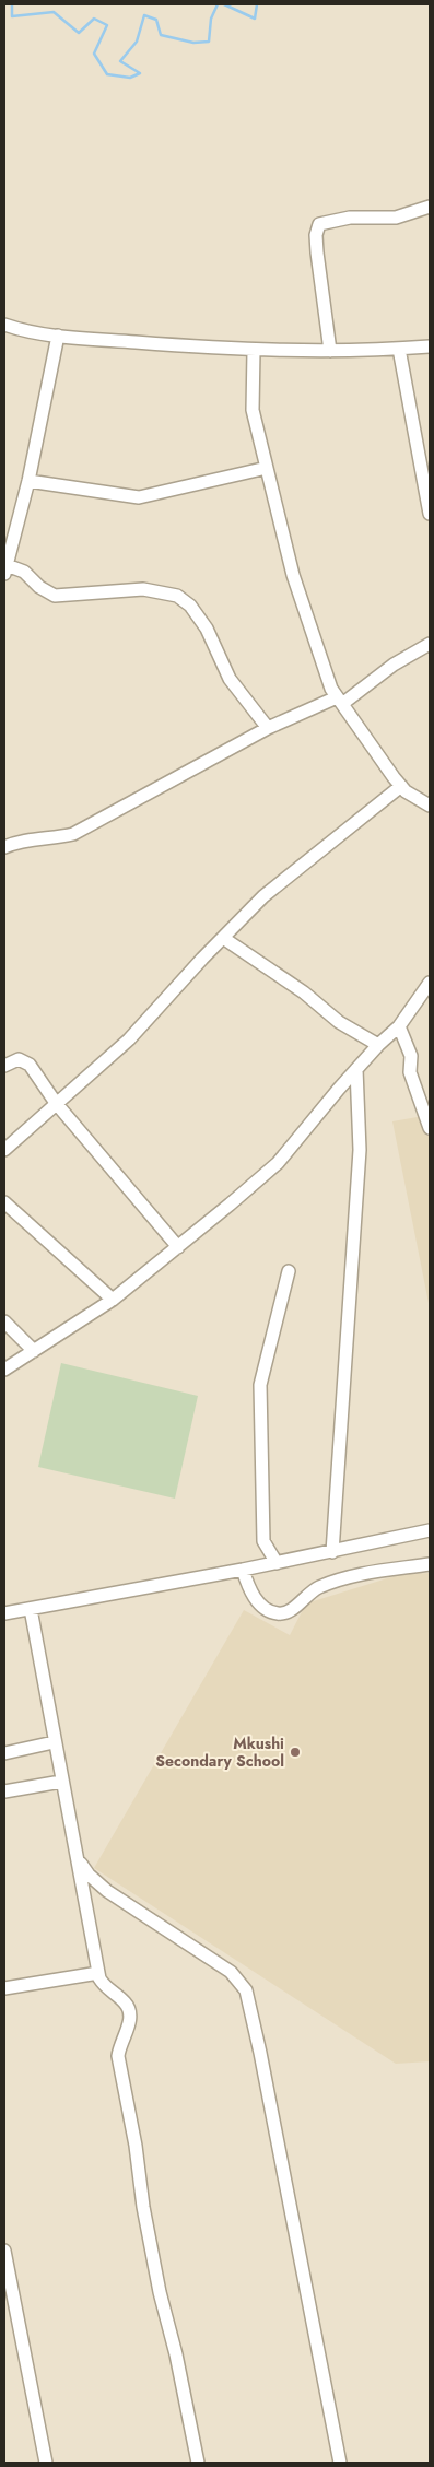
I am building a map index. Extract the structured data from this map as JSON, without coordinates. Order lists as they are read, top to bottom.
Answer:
{
  "places": ["Mkushi Secondary School"]
}
